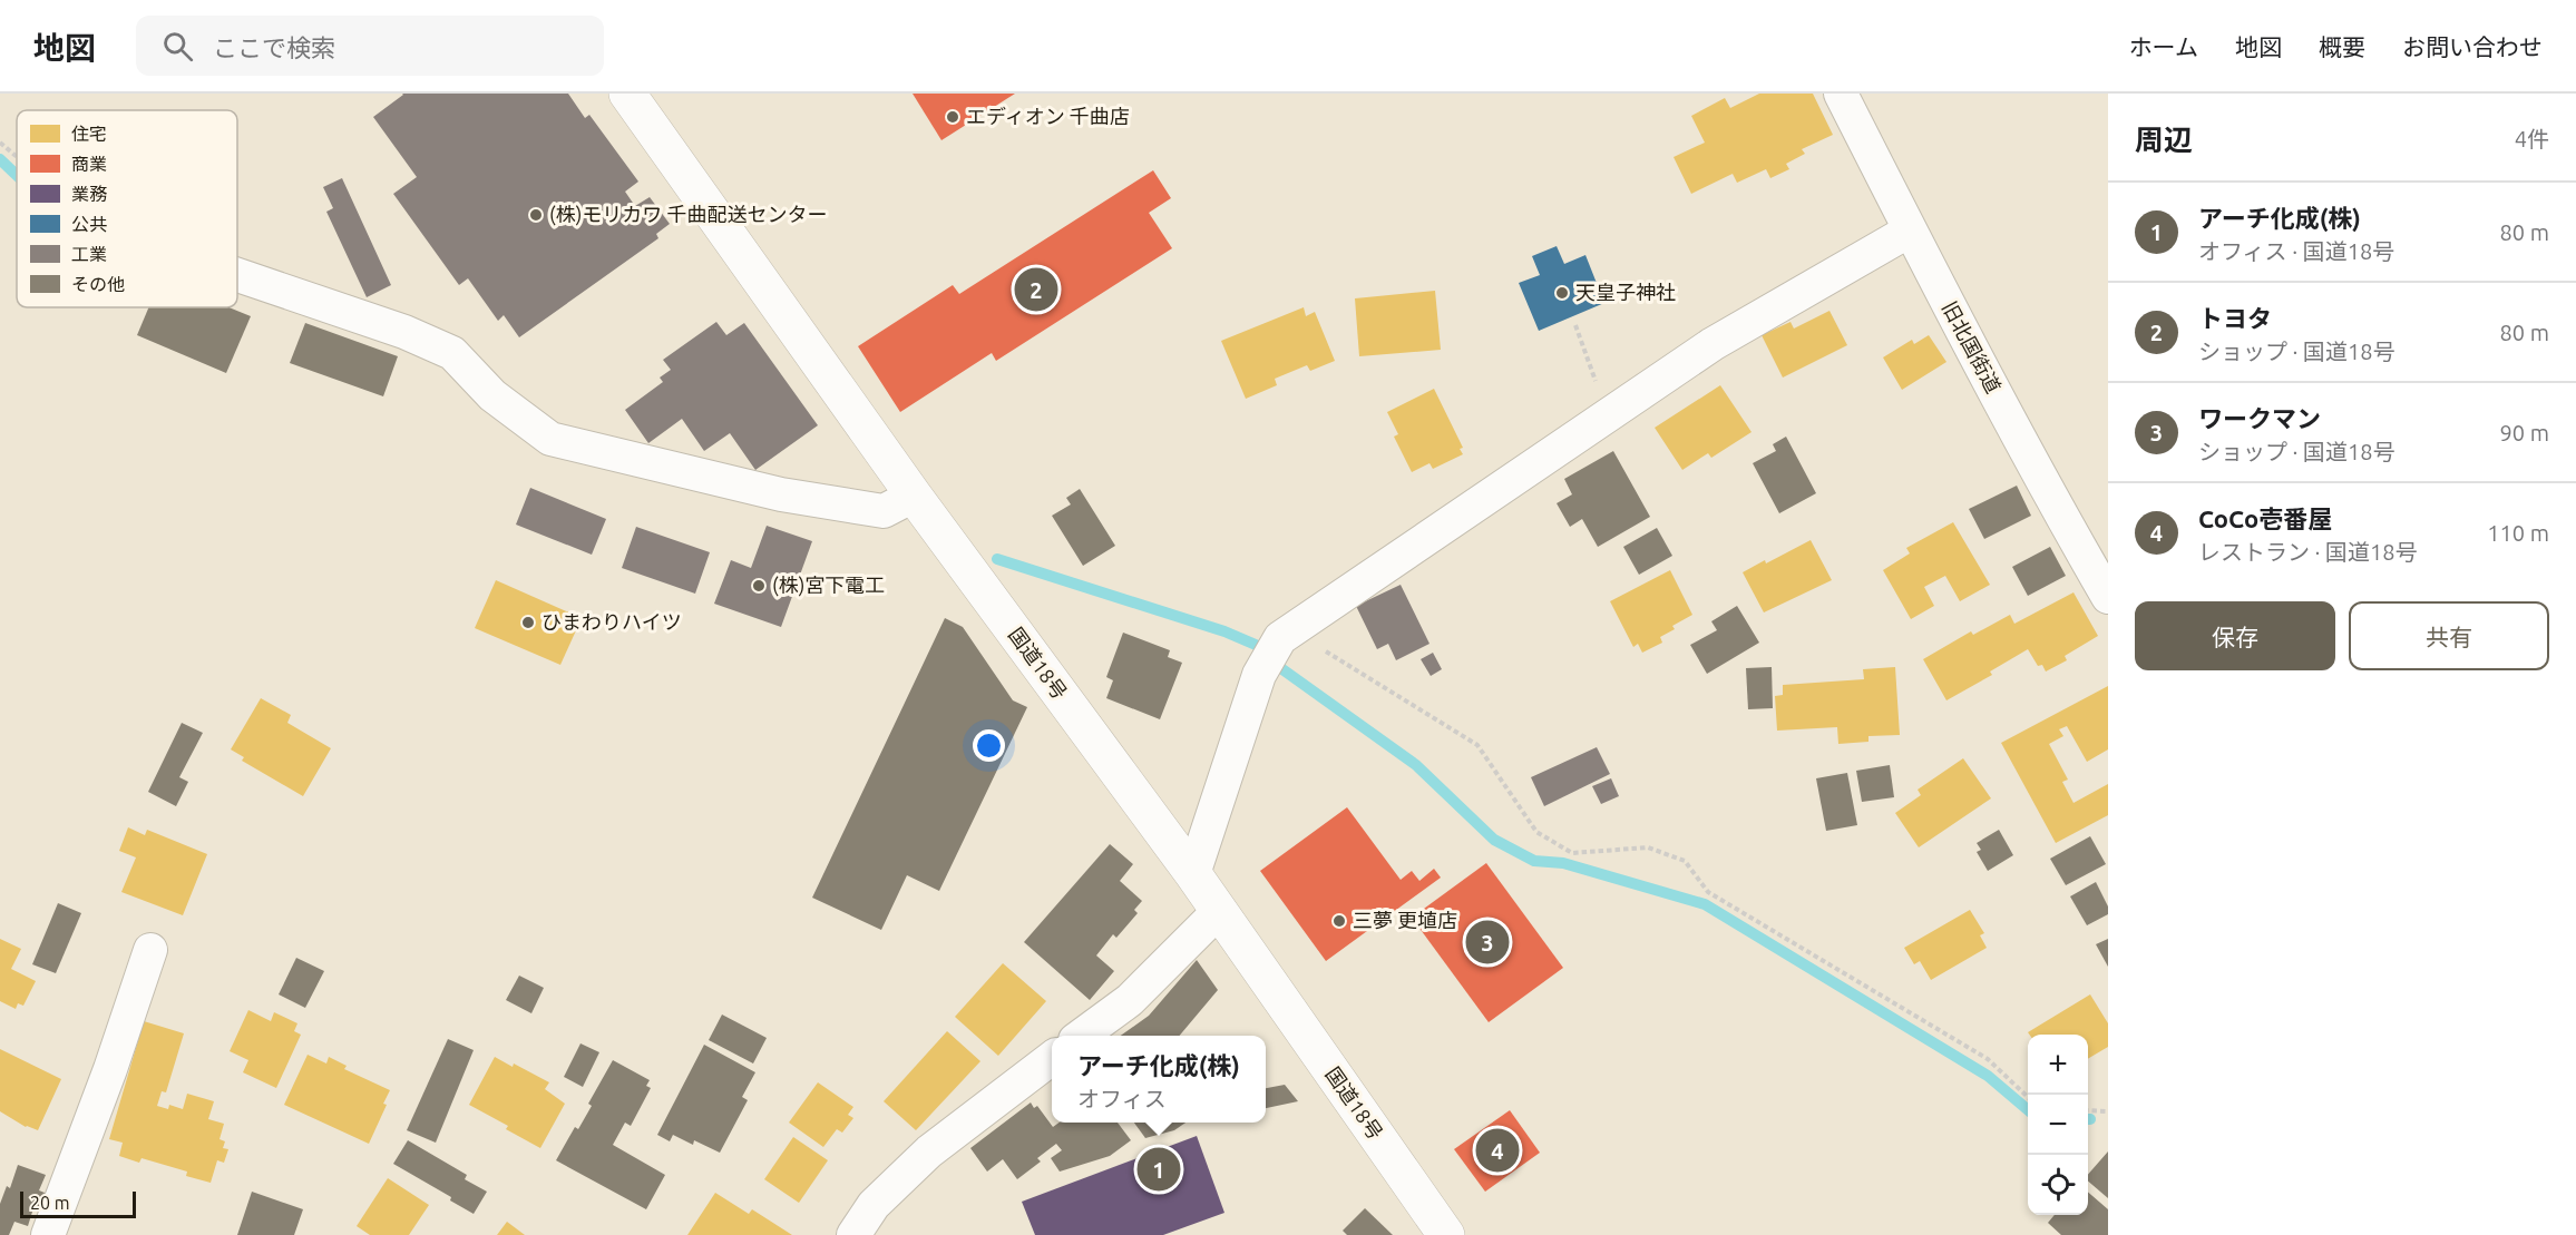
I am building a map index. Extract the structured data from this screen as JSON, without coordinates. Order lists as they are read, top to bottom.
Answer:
{
  "streets": {
    "highway": ["国道18号"],
    "street": ["旧北国街道"]
  },
  "places": [
    "エディオン 千曲店",
    "(株)モリカワ 千曲配送センター",
    "天皇子神社",
    "(株)宮下電工",
    "ひまわりハイツ",
    "三夢 更埴店"
  ],
  "legend": [
    "住宅",
    "商業",
    "業務",
    "公共",
    "工業",
    "その他"
  ],
  "scale_bar": "20 m",
  "page": {
    "header": "地図",
    "search": "ここで検索",
    "nav": [
      "ホーム",
      "地図",
      "概要",
      "お問い合わせ"
    ],
    "heading": ["周辺", "4件"],
    "list": [
      {
        "mark": "1",
        "name": "アーチ化成(株)",
        "note": "オフィス · 国道18号",
        "value": "80 m"
      },
      {
        "mark": "2",
        "name": "トヨタ",
        "note": "ショップ · 国道18号",
        "value": "80 m"
      },
      {
        "mark": "3",
        "name": "ワークマン",
        "note": "ショップ · 国道18号",
        "value": "90 m"
      },
      {
        "mark": "4",
        "name": "CoCo壱番屋",
        "note": "レストラン · 国道18号",
        "value": "110 m"
      }
    ],
    "pins": [
      "2",
      "3",
      "4",
      "1"
    ],
    "buttons": ["保存", "共有"],
    "map_buttons": ["+", "−"],
    "popup": ["アーチ化成(株)", "オフィス"],
    "scale": "20 m"
  }
}
